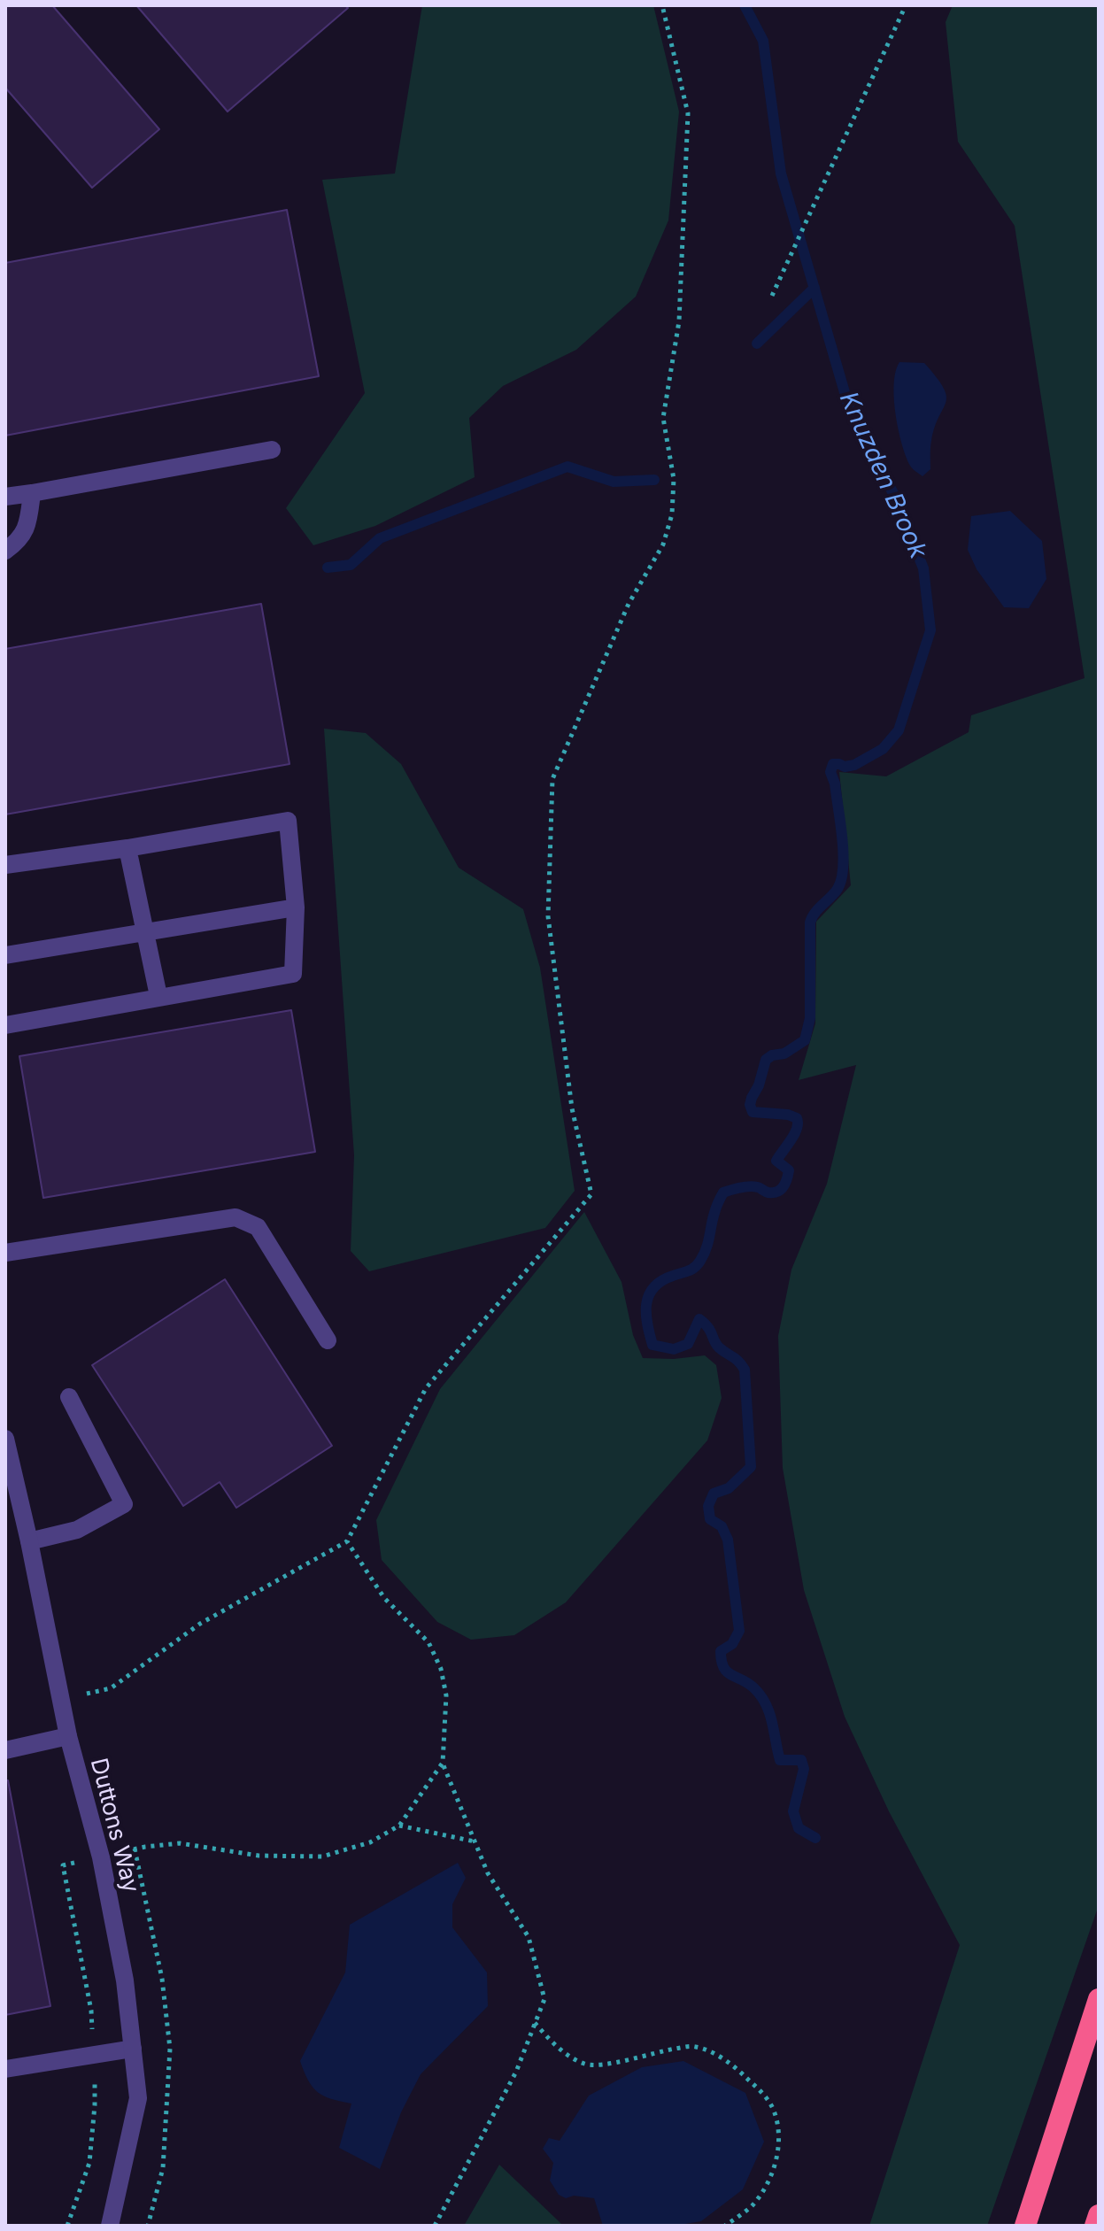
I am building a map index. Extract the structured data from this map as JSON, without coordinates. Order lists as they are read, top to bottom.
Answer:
{
  "streets": {
    "street": ["Duttons Way"]
  },
  "water": ["Knuzden Brook"]
}
